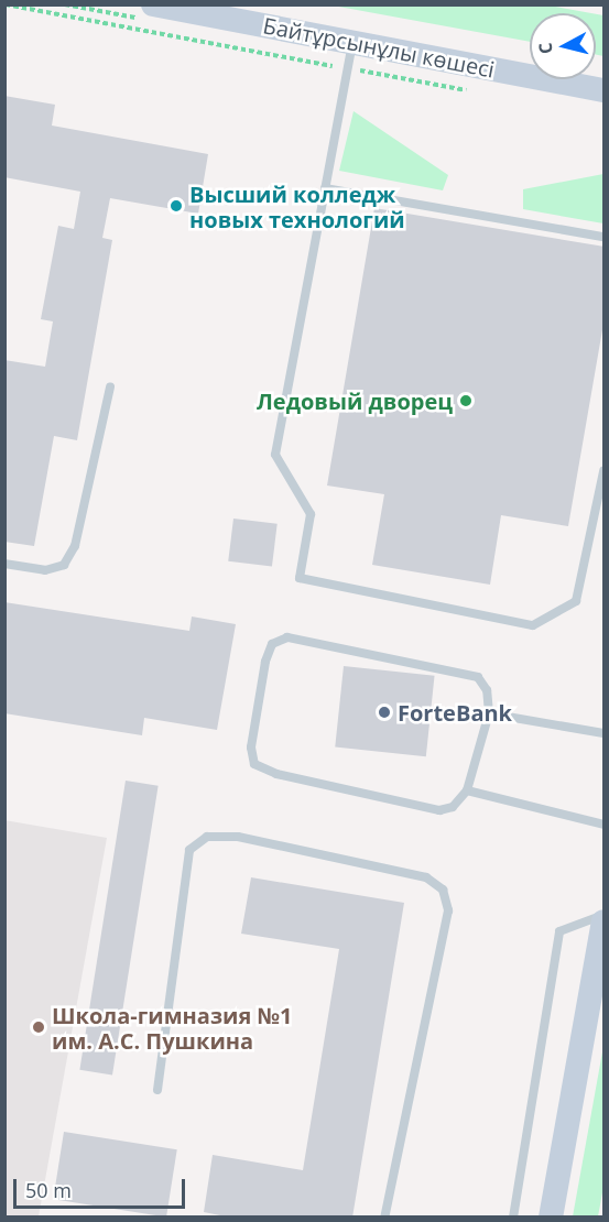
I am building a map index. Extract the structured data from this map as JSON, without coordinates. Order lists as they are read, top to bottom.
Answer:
{
  "streets": {
    "main road": ["Байтұрсынұлы көшесі"]
  },
  "places": [
    "Высший колледж новых технологий",
    "Ледовый дворец",
    "ForteBank",
    "Школа-гимназия №1 им. А.С. Пушкина"
  ],
  "scale_bar": "50 m",
  "north": "left"
}
